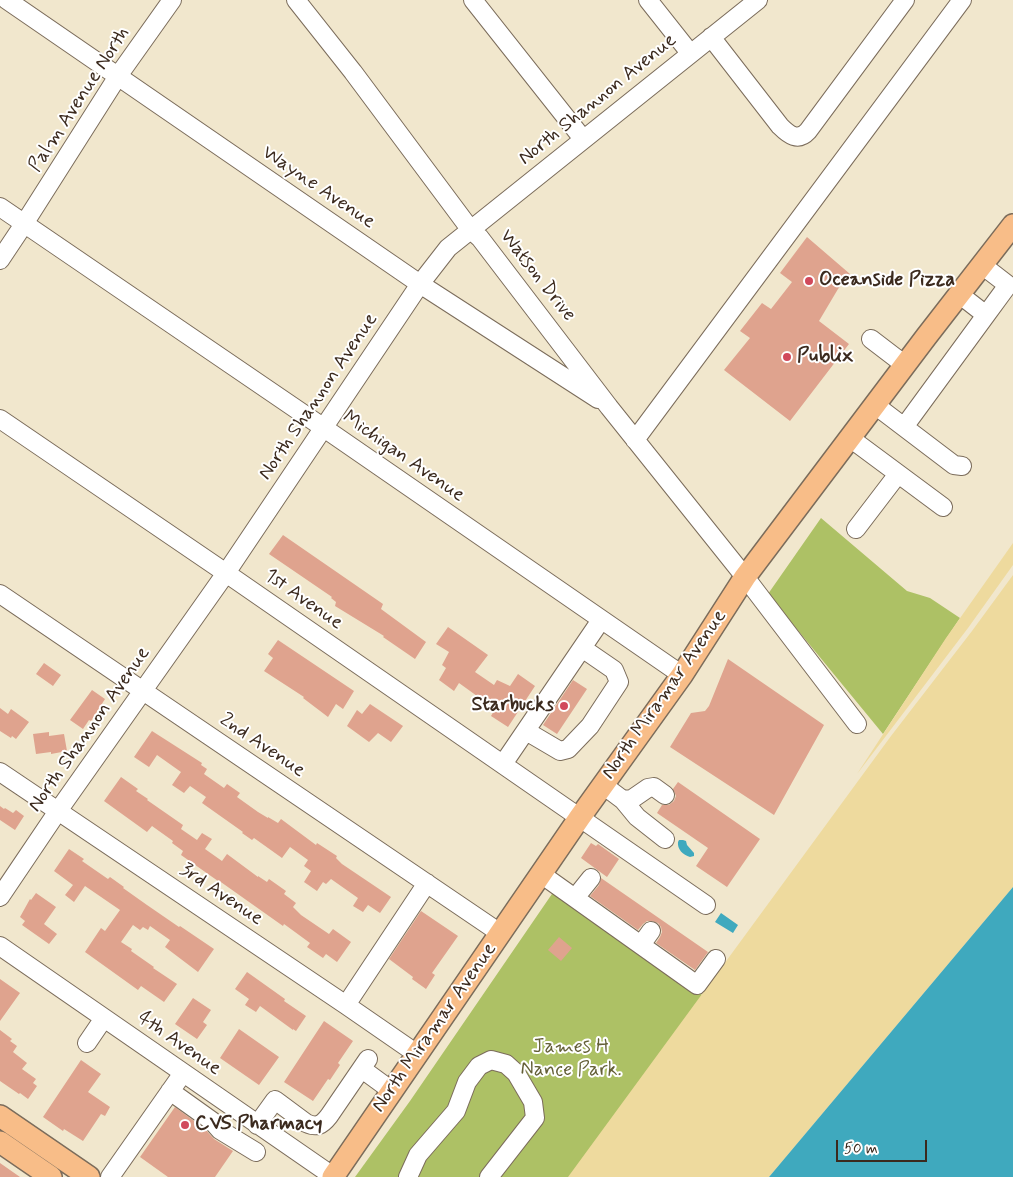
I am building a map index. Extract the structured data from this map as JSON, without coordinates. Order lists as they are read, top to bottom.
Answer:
{
  "streets": {
    "main road": ["North Miramar Avenue"],
    "street": [
      "Palm Avenue North",
      "North Shannon Avenue",
      "Wayne Avenue",
      "Watson Drive",
      "Michigan Avenue",
      "1st Avenue",
      "2nd Avenue",
      "3rd Avenue",
      "4th Avenue"
    ]
  },
  "crossings": [
    ["Palm Avenue North", "Wayne Avenue"],
    ["Palm Avenue North", "Michigan Avenue"],
    ["North Shannon Avenue", "Wayne Avenue"],
    ["North Shannon Avenue", "Watson Drive"],
    ["North Shannon Avenue", "Michigan Avenue"],
    ["North Shannon Avenue", "1st Avenue"],
    ["North Shannon Avenue", "2nd Avenue"],
    ["North Shannon Avenue", "3rd Avenue"],
    ["Wayne Avenue", "Watson Drive"],
    ["Watson Drive", "North Miramar Avenue"],
    ["Michigan Avenue", "North Miramar Avenue"],
    ["1st Avenue", "North Miramar Avenue"],
    ["North Miramar Avenue", "2nd Avenue"],
    ["North Miramar Avenue", "3rd Avenue"],
    ["North Miramar Avenue", "4th Avenue"]
  ],
  "parks": ["James H Nance Park."],
  "places": [
    "Oceanside Pizza",
    "Publix",
    "Starbucks",
    "CVS Pharmacy"
  ],
  "scale_bar": "50 m"
}
